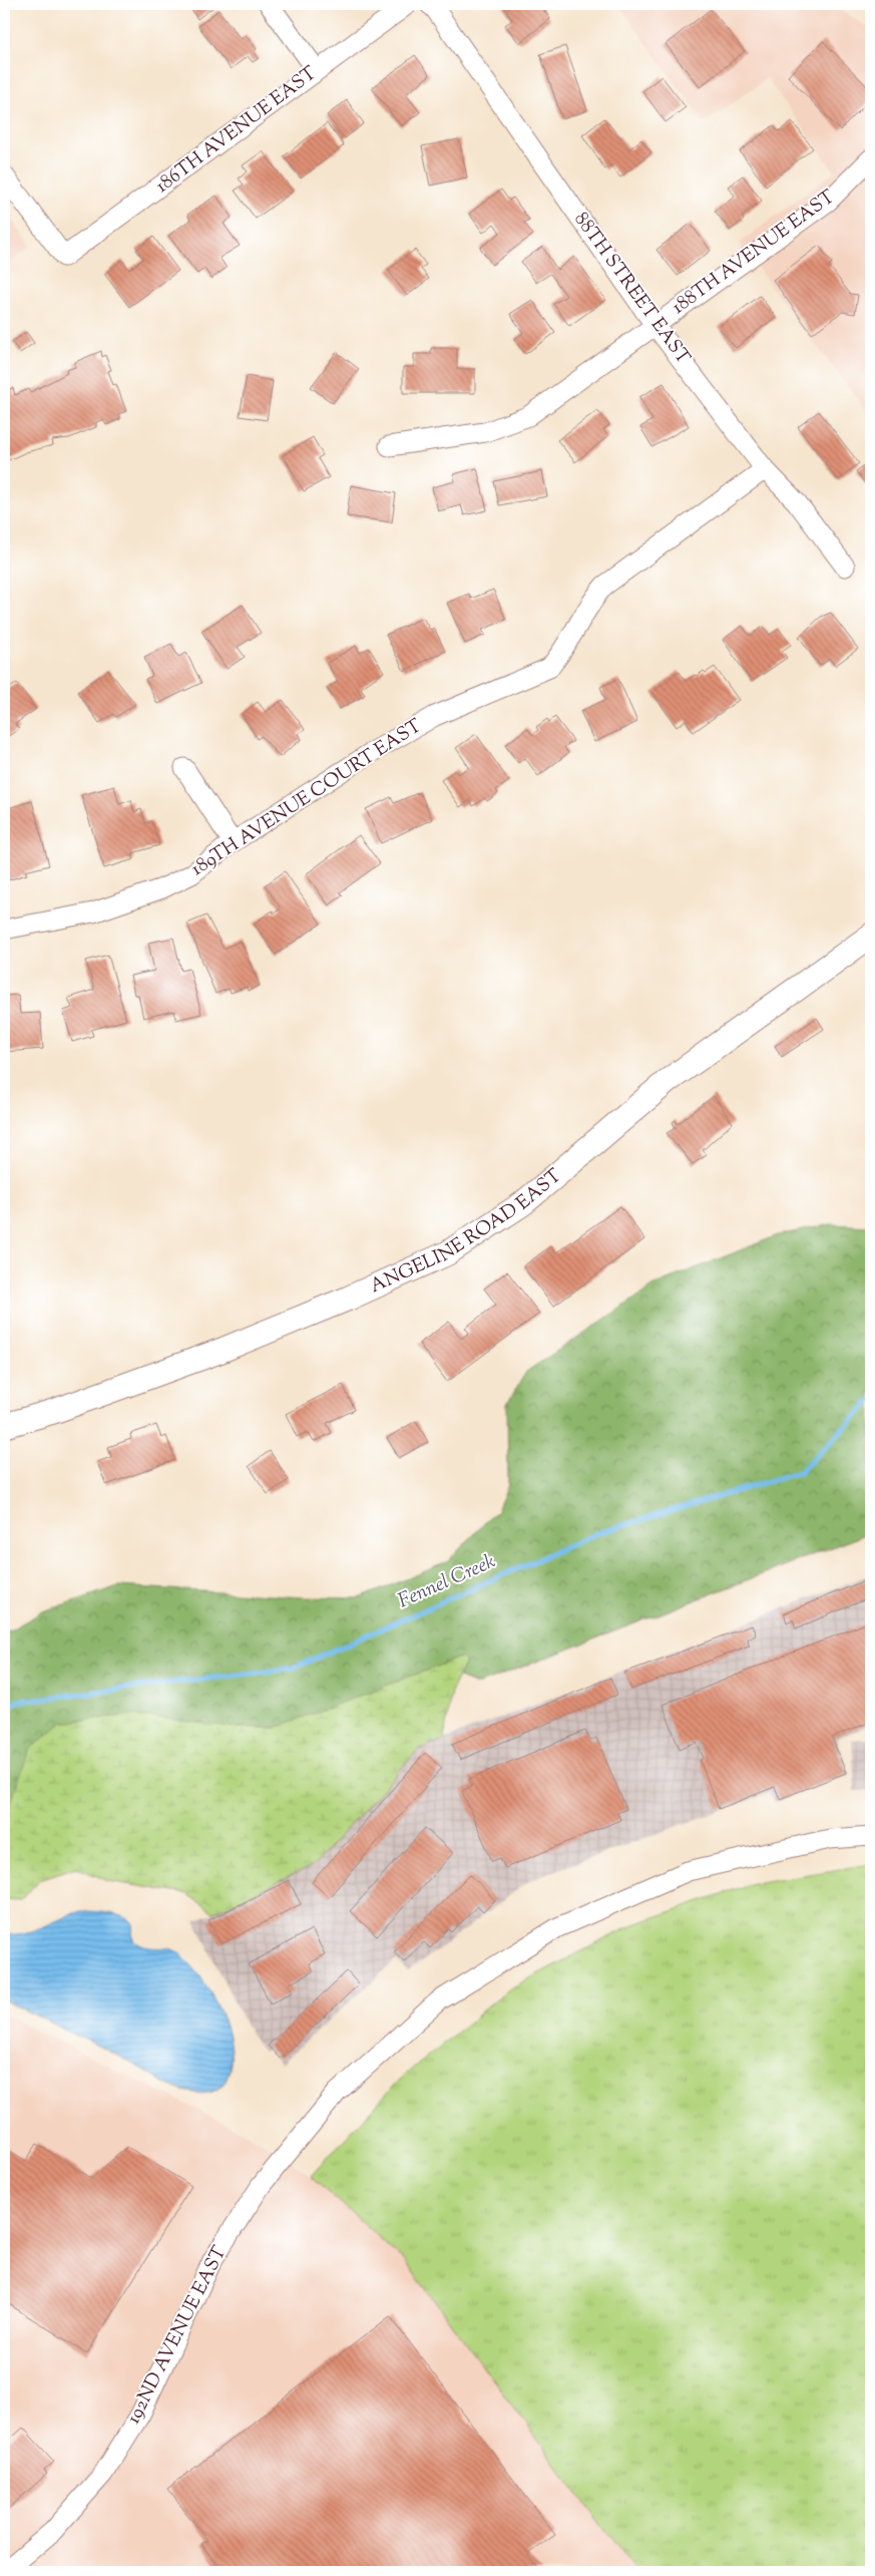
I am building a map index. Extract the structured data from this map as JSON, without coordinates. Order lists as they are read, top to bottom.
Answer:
{
  "streets": {
    "street": [
      "186TH AVENUE EAST",
      "188TH AVENUE EAST",
      "88TH STREET EAST",
      "189TH AVENUE COURT EAST",
      "ANGELINE ROAD EAST",
      "192ND AVENUE EAST"
    ]
  },
  "crossings": [
    ["188TH AVENUE EAST", "88TH STREET EAST"],
    ["88TH STREET EAST", "189TH AVENUE COURT EAST"]
  ],
  "water": ["Fennel Creek"]
}
